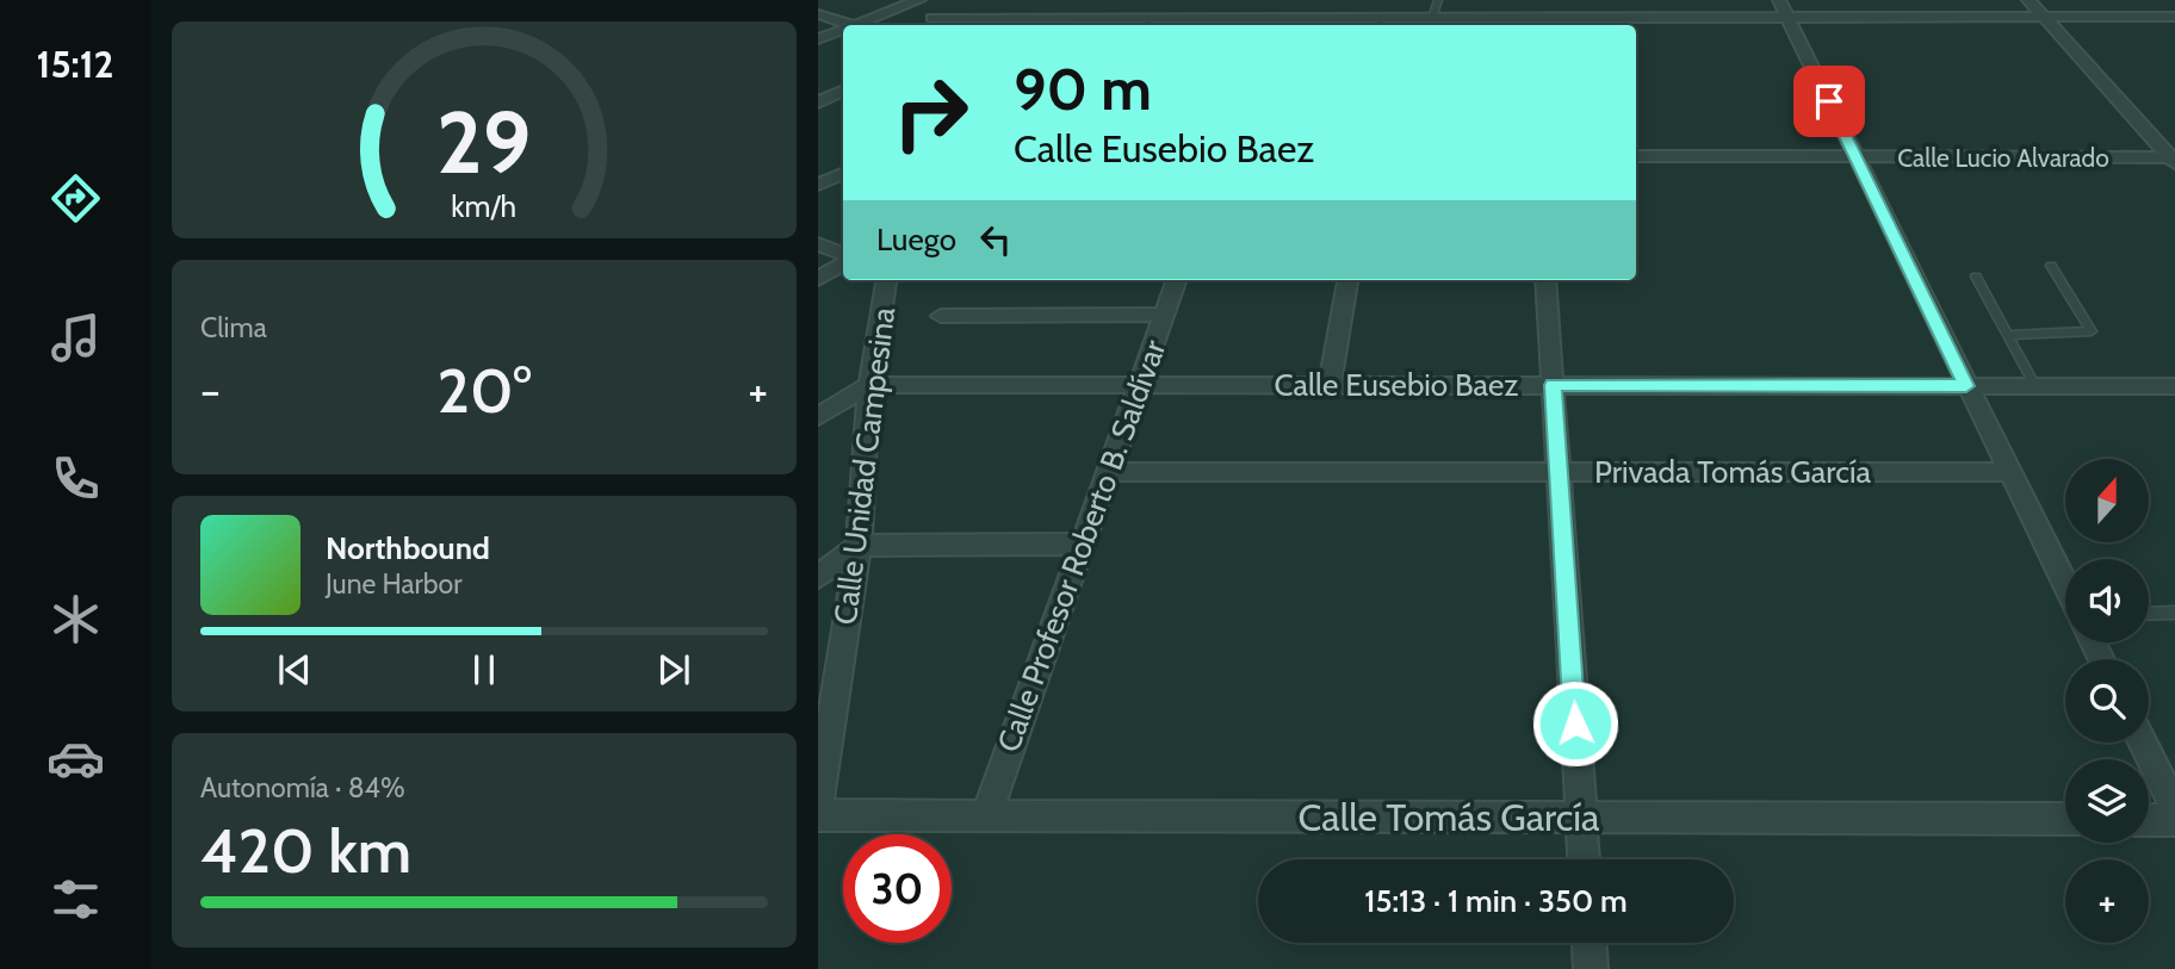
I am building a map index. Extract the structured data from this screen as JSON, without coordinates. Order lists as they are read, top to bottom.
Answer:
{
  "streets": {
    "street": [
      "Calle Lucio Alvarado",
      "Calle Eusebio Baez",
      "Calle Unidad Campesina",
      "Privada Tomás García",
      "Calle Profesor Roberto B. Saldívar",
      "Calle Tomás García"
    ]
  },
  "crossings": [
    ["Calle Eusebio Baez", "Calle Unidad Campesina"],
    ["Calle Eusebio Baez", "Calle Profesor Roberto B. Saldívar"],
    ["Privada Tomás García", "Calle Profesor Roberto B. Saldívar"],
    ["Calle Profesor Roberto B. Saldívar", "Calle Tomás García"]
  ],
  "north": "top",
  "page": {
    "tabs": "15:12",
    "turn": ["90 m", "Calle Eusebio Baez"],
    "then": "Luego",
    "tile": [
      "Clima",
      ["Autonomía · 84%", "420 km"]
    ],
    "heat": ["−", "20°", "+"],
    "map_buttons": "+",
    "song": ["Northbound", "June Harbor"],
    "limit": "30",
    "trip": "15:13 · 1 min · 350 m",
    "gauge": ["29", "km/h"]
  }
}
